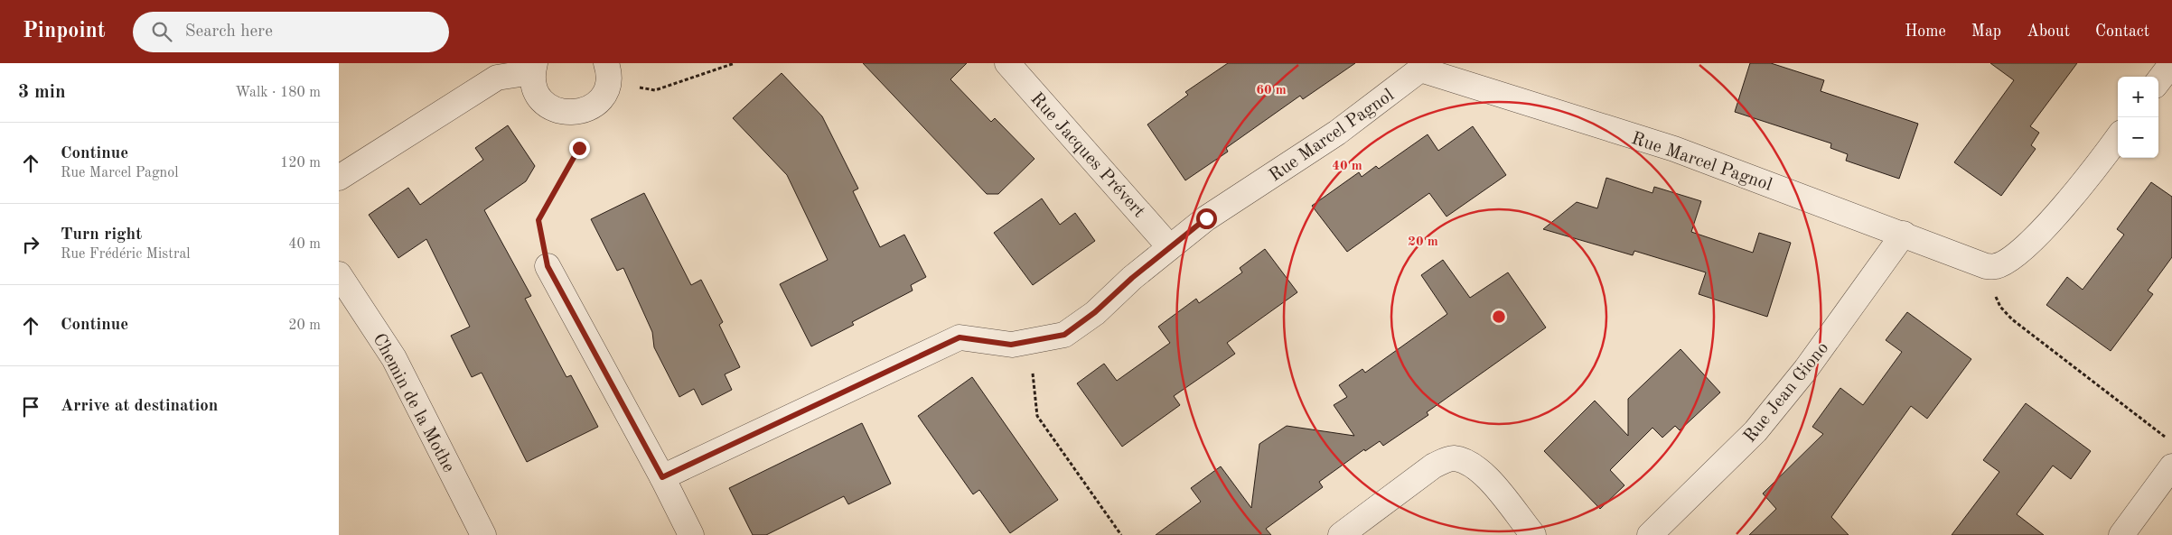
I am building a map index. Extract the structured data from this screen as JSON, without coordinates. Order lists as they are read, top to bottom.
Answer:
{
  "streets": {
    "street": [
      "Rue Marcel Pagnol",
      "Rue Jacques Prévert",
      "Rue Jean Giono",
      "Chemin de la Mothe"
    ]
  },
  "crossings": [
    ["Rue Marcel Pagnol", "Rue Jacques Prévert"],
    ["Rue Marcel Pagnol", "Rue Jean Giono"]
  ],
  "page": {
    "header": "Pinpoint",
    "search": "Search here",
    "nav": [
      "Home",
      "Map",
      "About",
      "Contact"
    ],
    "heading": ["3 min", "Walk · 180 m"],
    "map_buttons": ["+", "−"],
    "list": [
      ["Continue", "Rue Marcel Pagnol", "120 m"],
      ["Turn right", "Rue Frédéric Mistral", "40 m"],
      ["Continue", "20 m"],
      "Arrive at destination"
    ]
  },
  "rings": ["60 m", "40 m", "20 m"]
}
